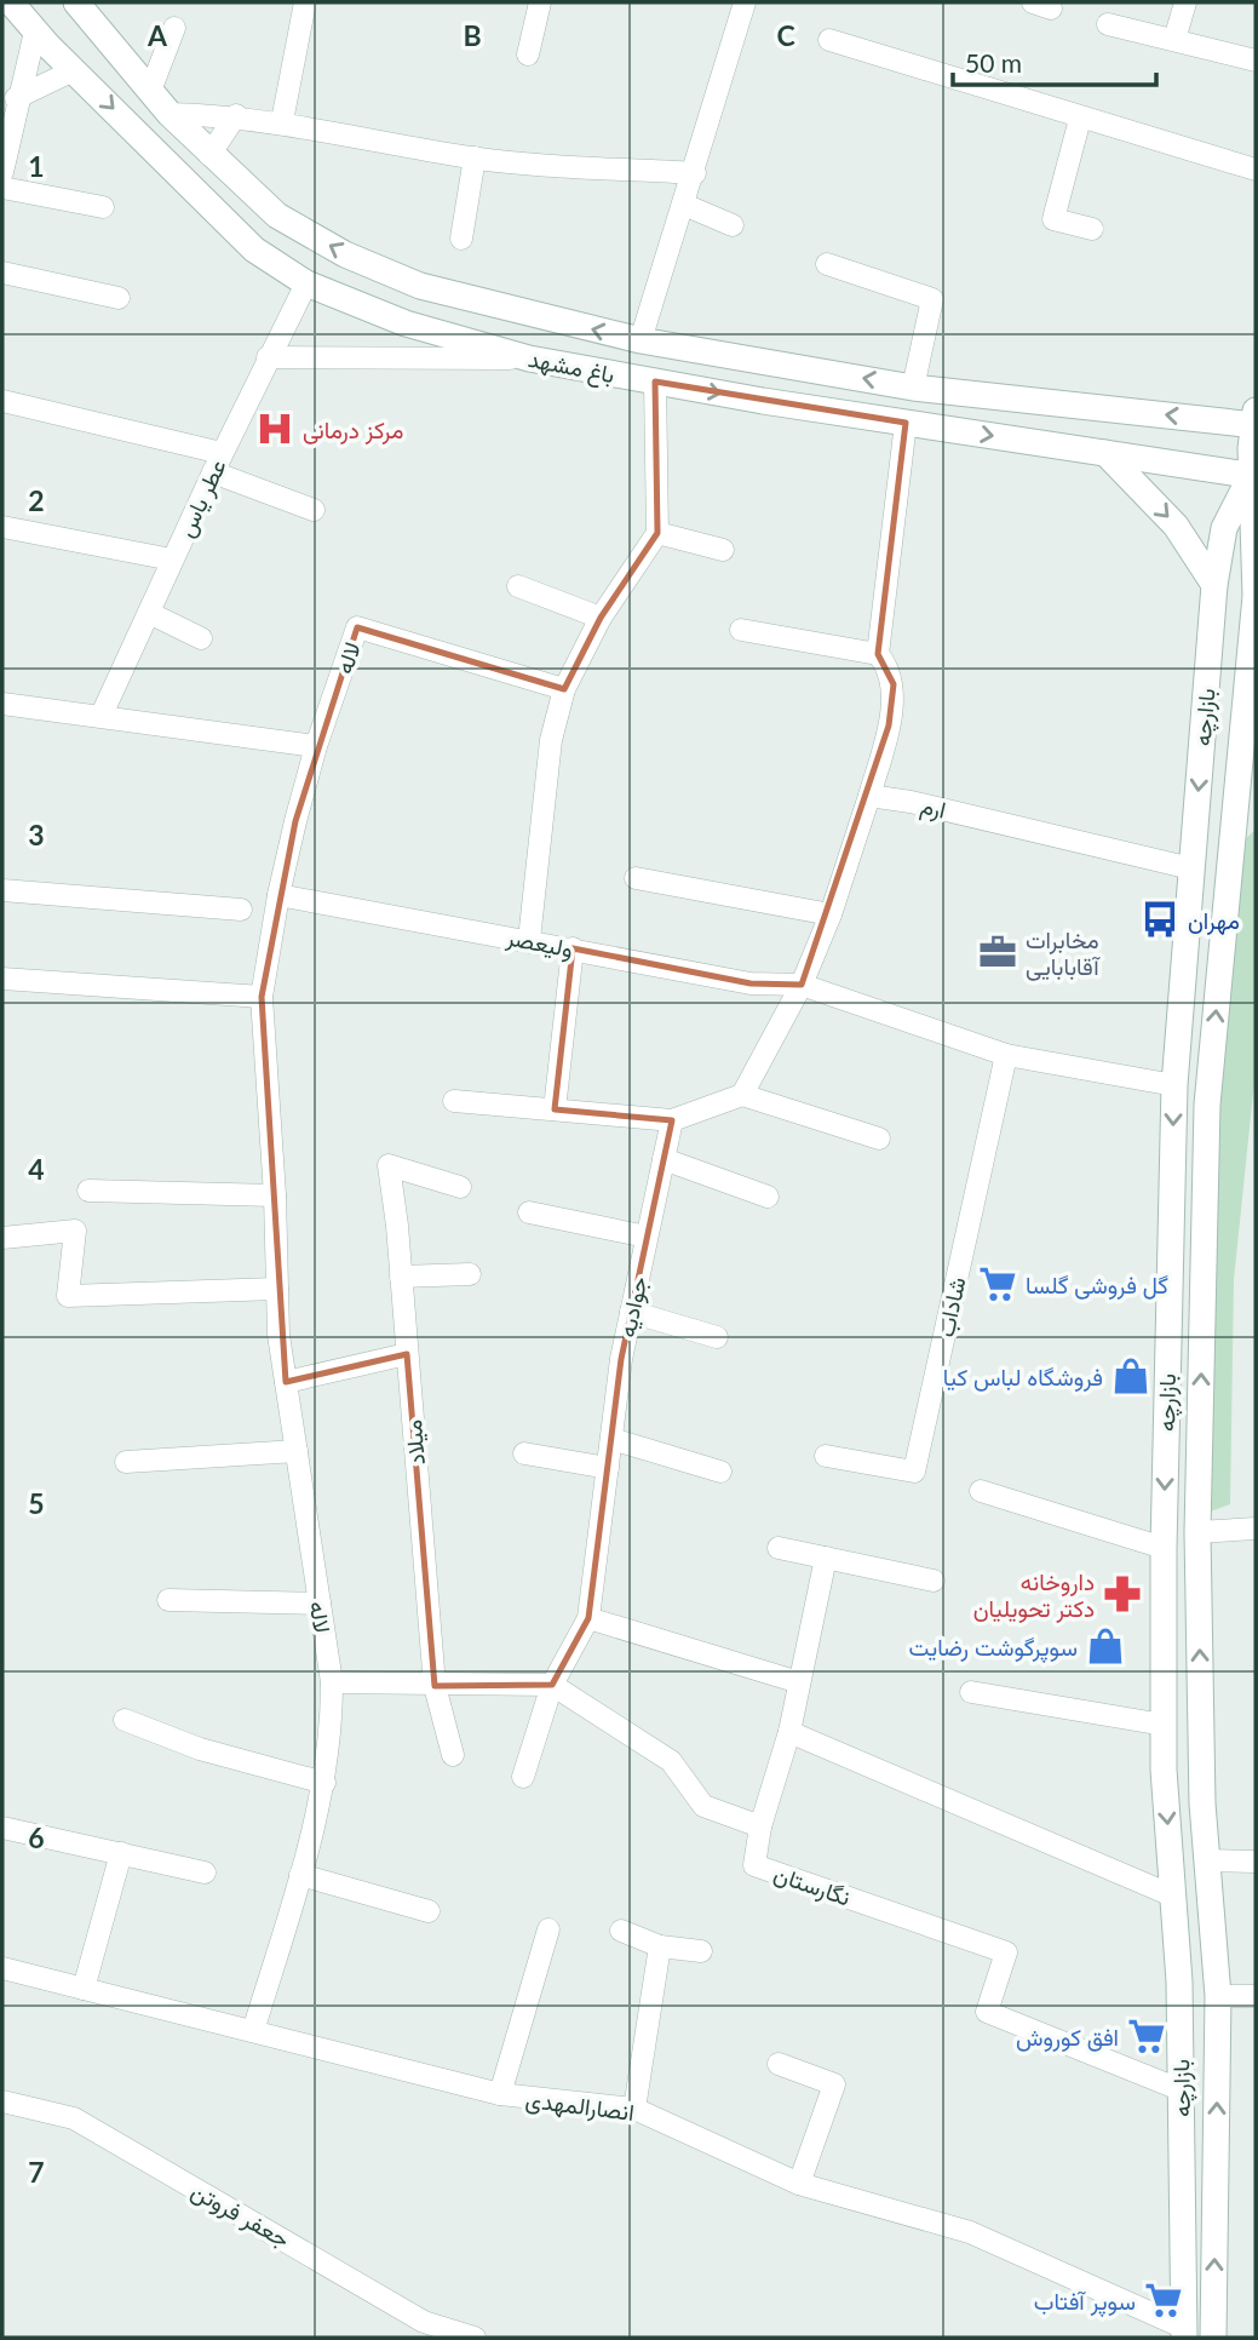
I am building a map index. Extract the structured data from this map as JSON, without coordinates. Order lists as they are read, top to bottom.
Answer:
{
  "streets": {
    "main road": ["باغ مشهد", "بازارچه"],
    "street": [
      "عطر یاس",
      "لاله",
      "ارم",
      "ولیعصر",
      "جوادیه",
      "شاداب",
      "میلاد",
      "نگارستان",
      "انصارالمهدی",
      "جعفر فروتن"
    ]
  },
  "crossings": [
    ["باغ مشهد", "عطر یاس"],
    ["باغ مشهد", "بازارچه"],
    ["لاله", "ولیعصر"],
    ["لاله", "انصارالمهدی"],
    ["بازارچه", "ارم"],
    ["بازارچه", "ولیعصر"],
    ["بازارچه", "نگارستان"],
    ["بازارچه", "انصارالمهدی"],
    ["ولیعصر", "شاداب"]
  ],
  "places": {
    "hospital": ["مرکز درمانی"],
    "bus stop": ["مهران"],
    "office": ["مخابرات آقابابایی"],
    "supermarket": ["گل فروشی گلسا", "افق کوروش", "سوپر آفتاب"],
    "shop": ["فروشگاه لباس کیا", "سوپرگوشت رضایت"],
    "pharmacy": ["داروخانه دکتر تحویلیان"]
  },
  "scale_bar": "50 m",
  "grid": {
    "columns": ["A", "B", "C"],
    "rows": [
      "1",
      "2",
      "3",
      "4",
      "5",
      "6",
      "7"
    ]
  }
}
